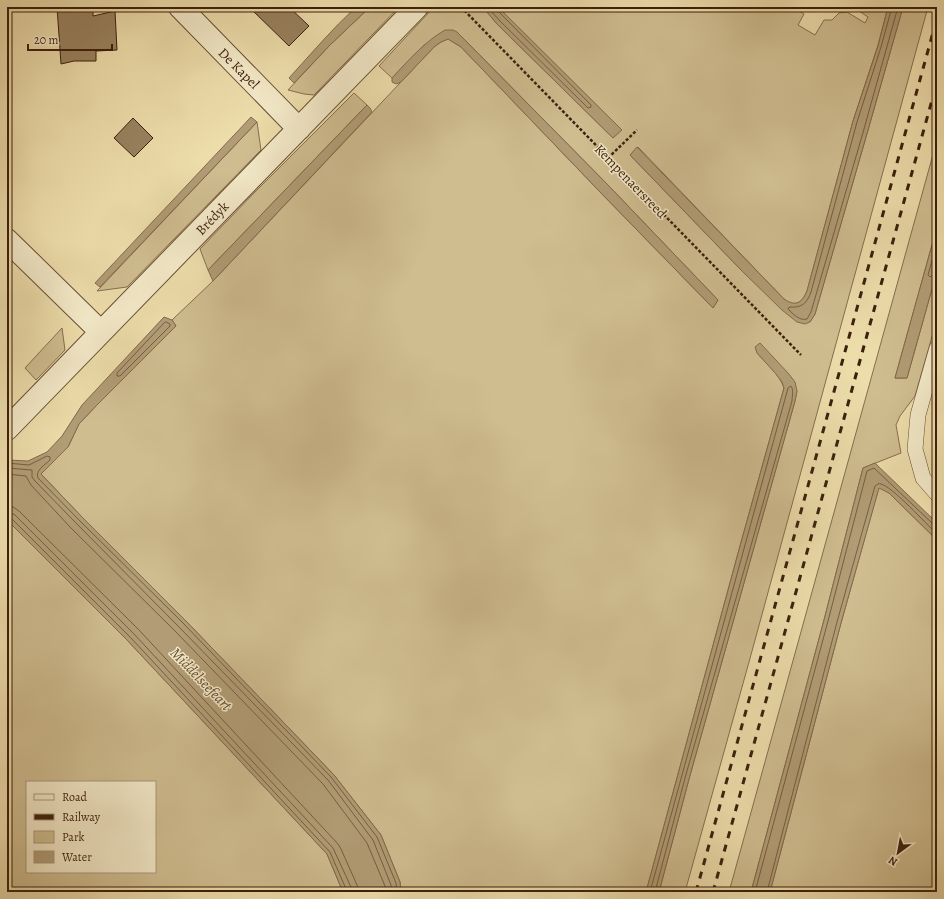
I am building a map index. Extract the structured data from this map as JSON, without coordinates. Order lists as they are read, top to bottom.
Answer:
{
  "streets": {
    "street": ["De Kapel", "Brédyk"],
    "path": ["Kempenaersreed"]
  },
  "crossings": [
    ["De Kapel", "Brédyk"]
  ],
  "water": ["Middelseefeart"],
  "legend": [
    "Road",
    "Railway",
    "Park",
    "Water"
  ],
  "scale_bar": "20 m",
  "north": "bottom left"
}
